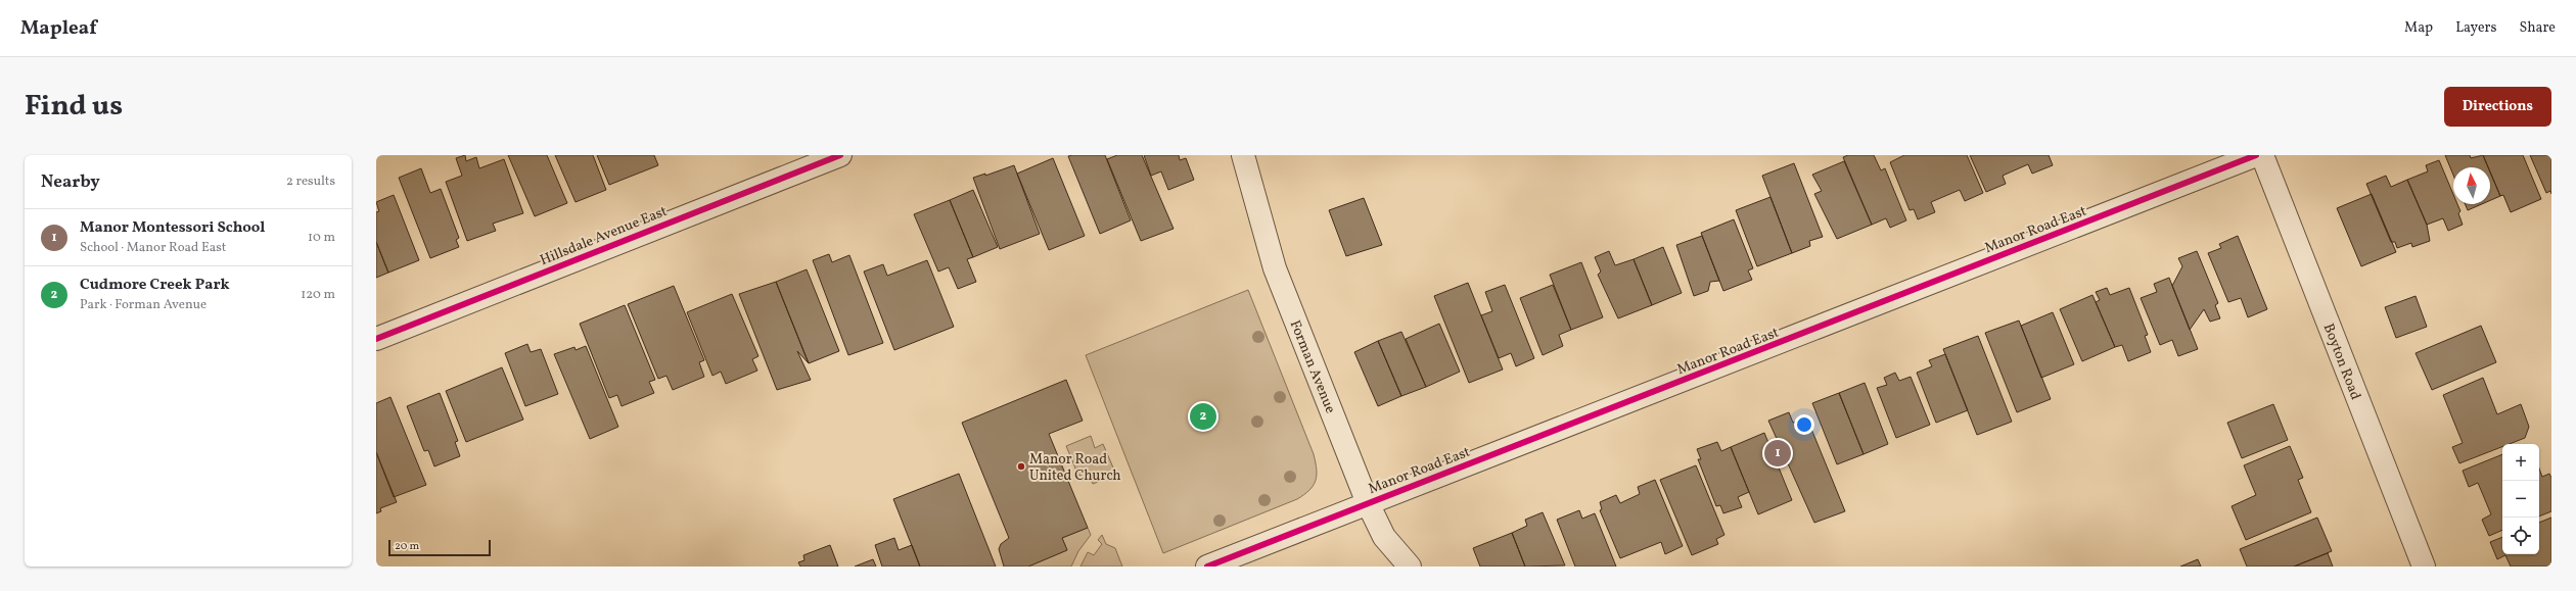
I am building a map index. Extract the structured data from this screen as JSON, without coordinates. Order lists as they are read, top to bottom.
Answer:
{
  "streets": {
    "street": [
      "Manor Road East",
      "Hillsdale Avenue East",
      "Boyton Road",
      "Forman Avenue"
    ]
  },
  "crossings": [
    ["Manor Road East", "Forman Avenue"]
  ],
  "places": ["Manor Road United Church"],
  "scale_bar": "20 m",
  "north": "top",
  "page": {
    "header": "Mapleaf",
    "nav": ["Map", "Layers", "Share"],
    "title": "Find us",
    "buttons": "Directions",
    "heading": ["Nearby", "2 results"],
    "list": [
      {
        "mark": "1",
        "name": "Manor Montessori School",
        "note": "School · Manor Road East",
        "value": "10 m"
      },
      {
        "mark": "2",
        "name": "Cudmore Creek Park",
        "note": "Park · Forman Avenue",
        "value": "120 m"
      }
    ],
    "pins": ["2", "1"],
    "map_buttons": ["+", "−"],
    "scale": "20 m"
  }
}
